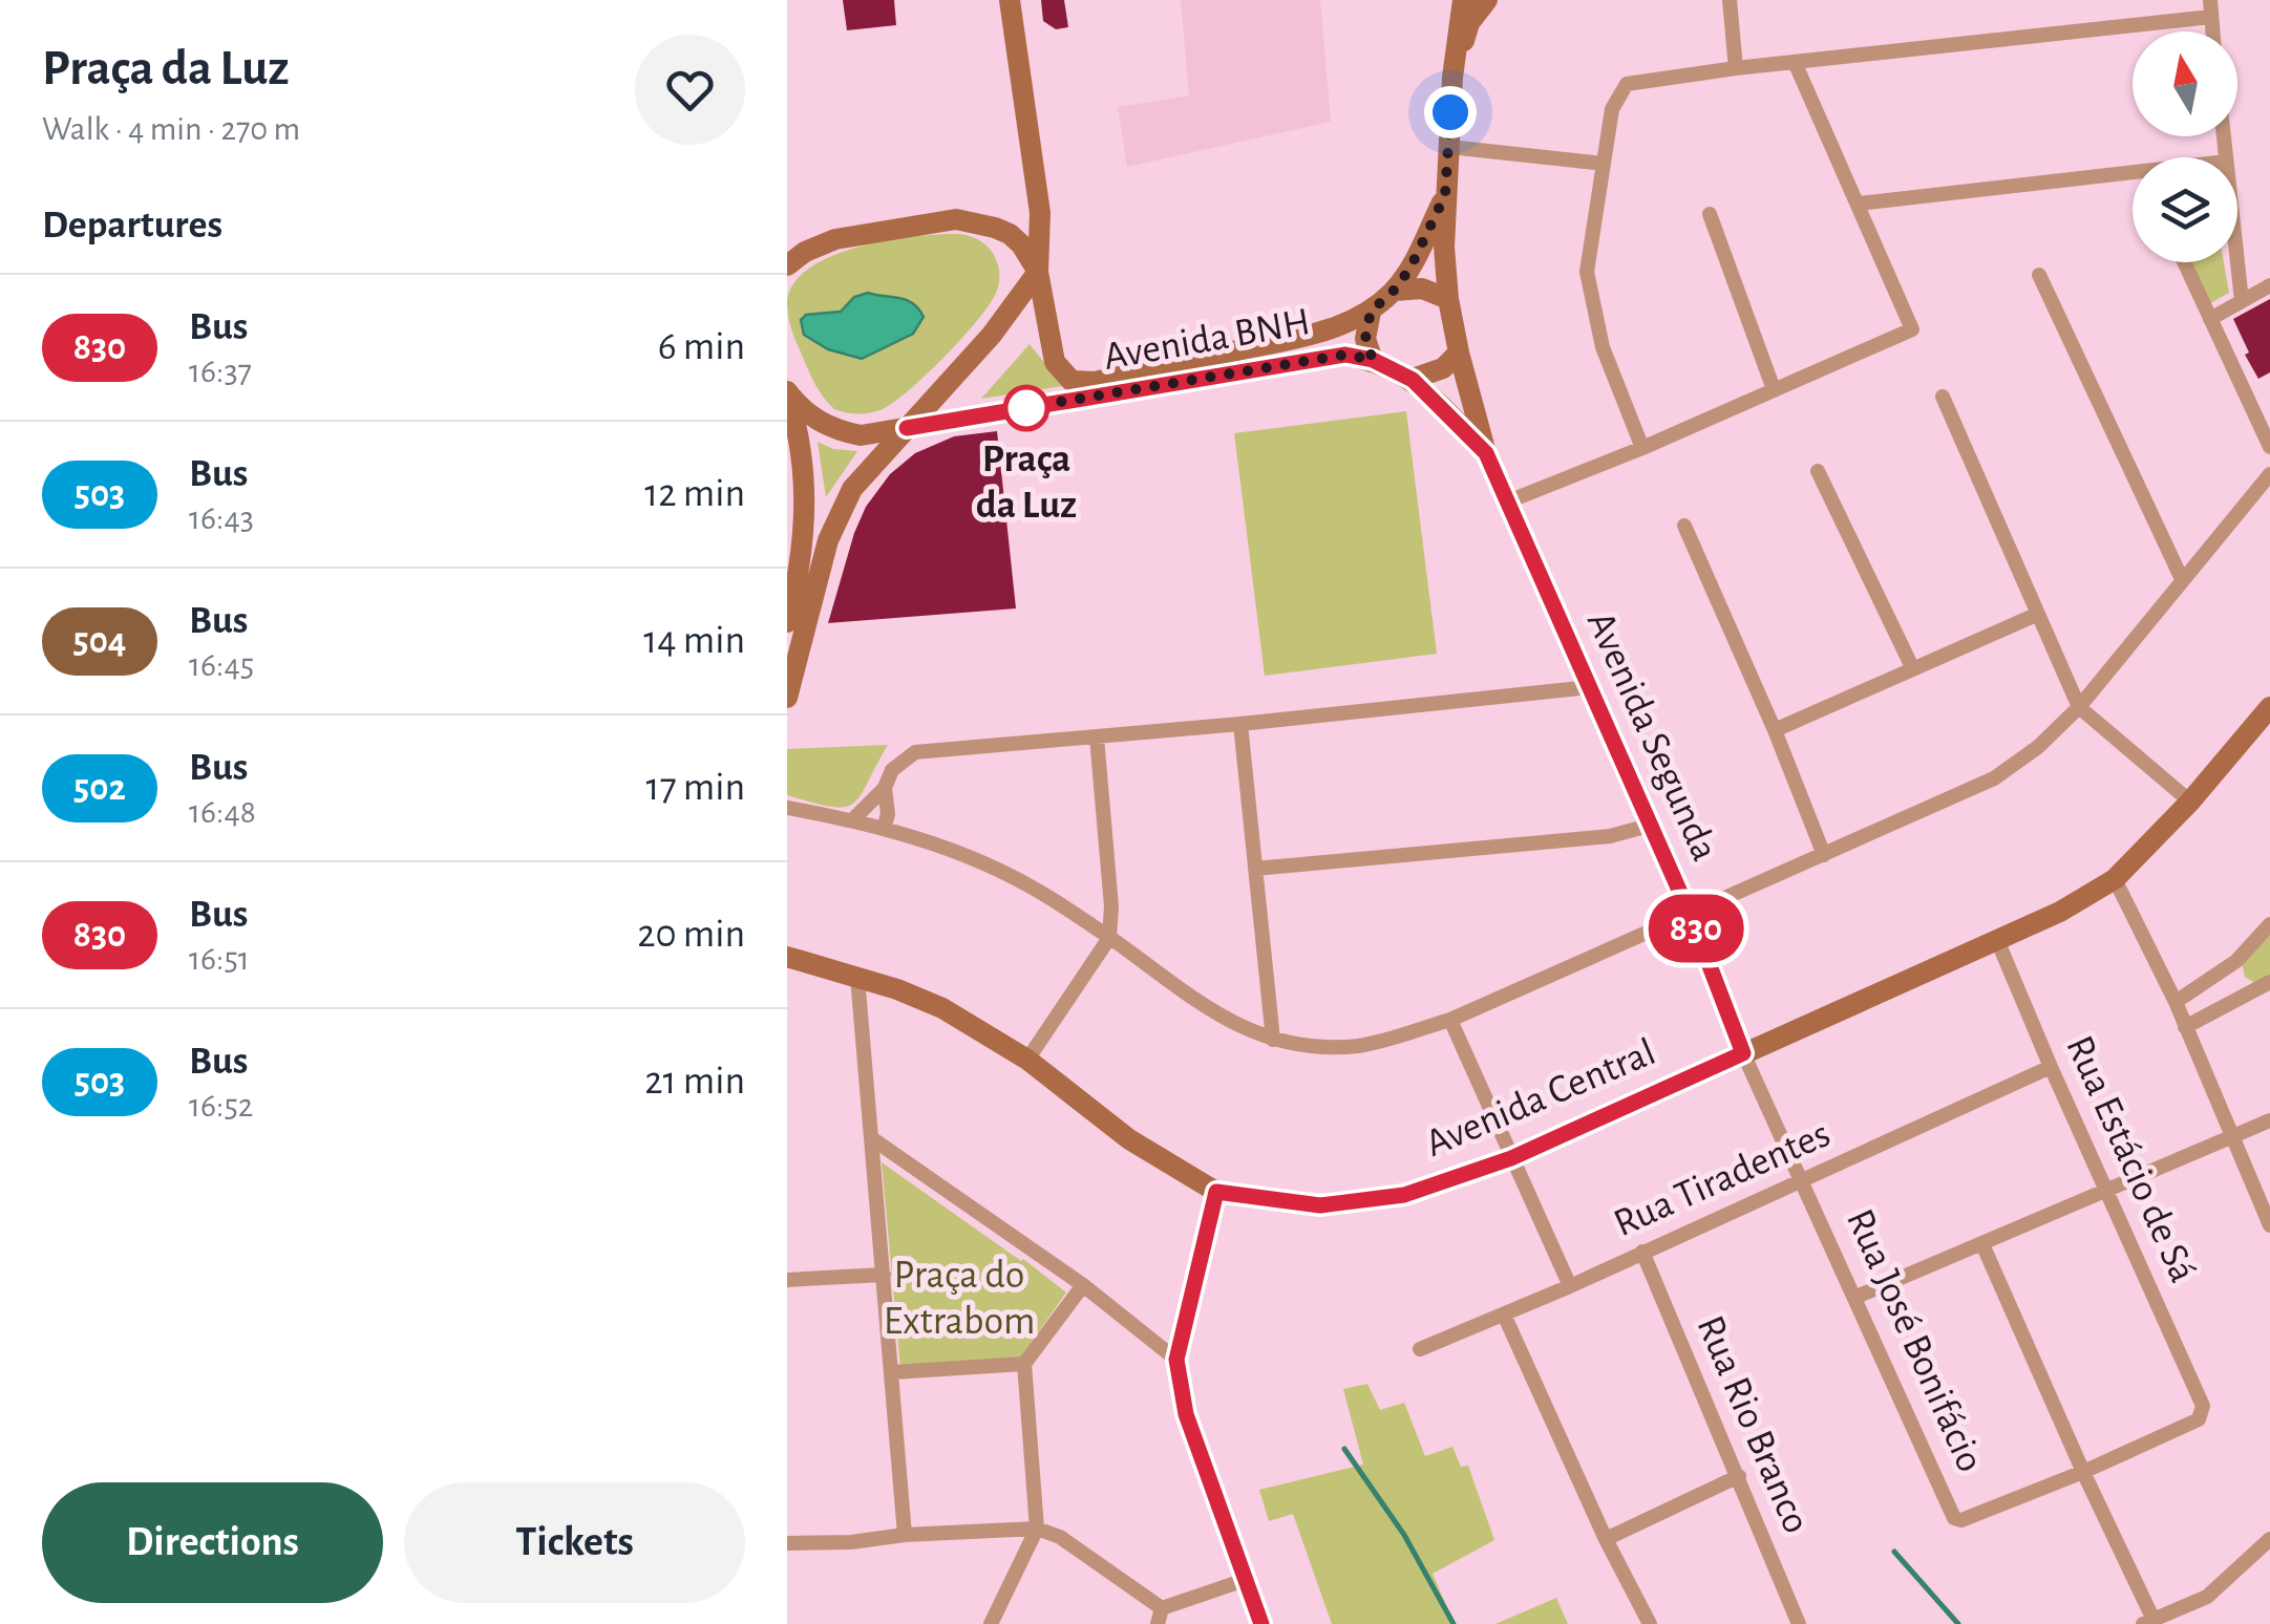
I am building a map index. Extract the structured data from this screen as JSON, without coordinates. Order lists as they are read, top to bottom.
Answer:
{
  "streets": {
    "street": [
      "Avenida BNH",
      "Avenida Segunda",
      "Avenida Central",
      "Rua Estácio de Sá",
      "Rua Tiradentes",
      "Rua José Bonifácio",
      "Rua Rio Branco"
    ]
  },
  "crossings": [
    ["Avenida BNH", "Avenida Segunda"],
    ["Avenida Segunda", "Avenida Central"],
    ["Avenida Segunda", "Rua José Bonifácio"],
    ["Avenida Central", "Rua Estácio de Sá"],
    ["Avenida Central", "Rua José Bonifácio"],
    ["Rua Estácio de Sá", "Rua Tiradentes"],
    ["Rua Estácio de Sá", "Rua José Bonifácio"],
    ["Rua Tiradentes", "Rua José Bonifácio"],
    ["Rua Tiradentes", "Rua Rio Branco"]
  ],
  "parks": ["Praça do Extrabom"],
  "places": ["Praça da Luz"],
  "lines": ["bus line 830"],
  "north": "top",
  "page": {
    "heading": [
      ["Praça da Luz", "Walk · 4 min · 270 m"],
      "Departures"
    ],
    "on_map": "830",
    "list": [
      {
        "mark": "830",
        "name": "Bus",
        "note": "16:37",
        "value": "6 min"
      },
      {
        "mark": "503",
        "name": "Bus",
        "note": "16:43",
        "value": "12 min"
      },
      {
        "mark": "504",
        "name": "Bus",
        "note": "16:45",
        "value": "14 min"
      },
      {
        "mark": "502",
        "name": "Bus",
        "note": "16:48",
        "value": "17 min"
      },
      {
        "mark": "830",
        "name": "Bus",
        "note": "16:51",
        "value": "20 min"
      },
      {
        "mark": "503",
        "name": "Bus",
        "note": "16:52",
        "value": "21 min"
      }
    ],
    "buttons": ["Directions", "Tickets"]
  }
}
